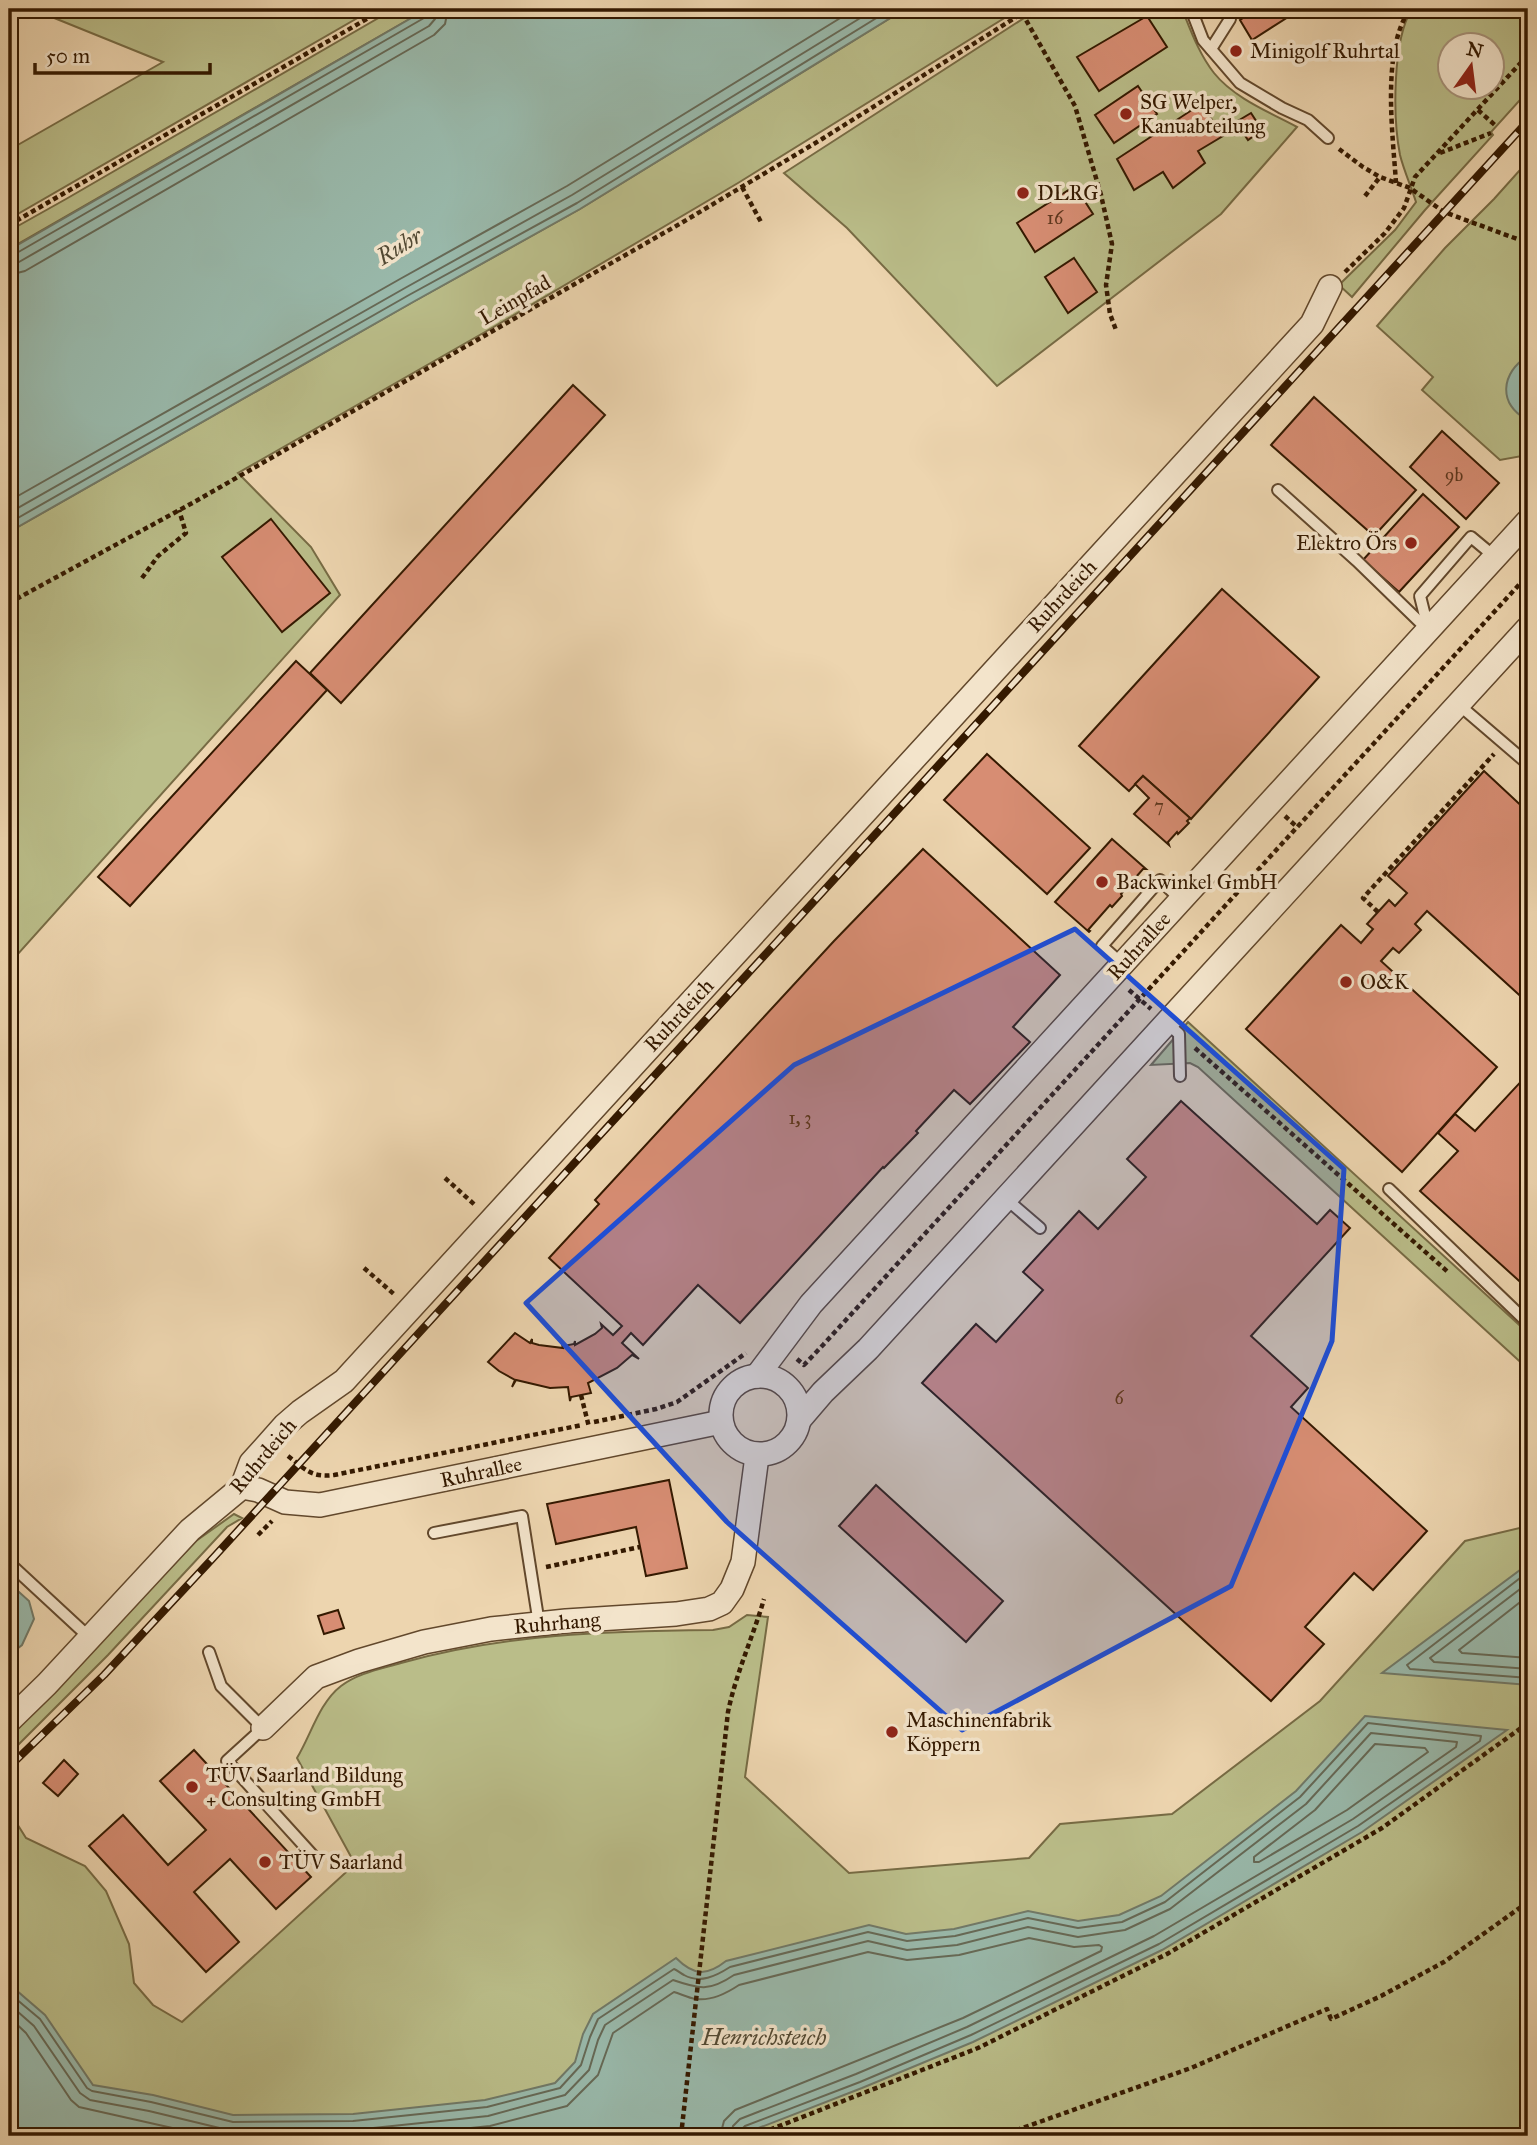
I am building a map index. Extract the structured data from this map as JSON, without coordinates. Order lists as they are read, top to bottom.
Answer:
{
  "streets": {
    "street": ["Ruhrdeich", "Ruhrallee", "Ruhrhang"],
    "path": ["Leinpfad"]
  },
  "crossings": [
    ["Ruhrdeich", "Ruhrallee"],
    ["Ruhrallee", "Ruhrhang"]
  ],
  "water": ["Ruhr", "Henrichsteich"],
  "places": [
    "Minigolf Ruhrtal",
    "SG Welper, Kanuabteilung",
    "DLRG",
    "Elektro Örs",
    "Backwinkel GmbH",
    "O&K",
    "Maschinenfabrik Köppern",
    "TÜV Saarland Bildung + Consulting GmbH",
    "TÜV Saarland"
  ],
  "house_numbers": [
    "16",
    "9b",
    "7",
    "1, 3",
    "6"
  ],
  "scale_bar": "50 m",
  "north": "top"
}
